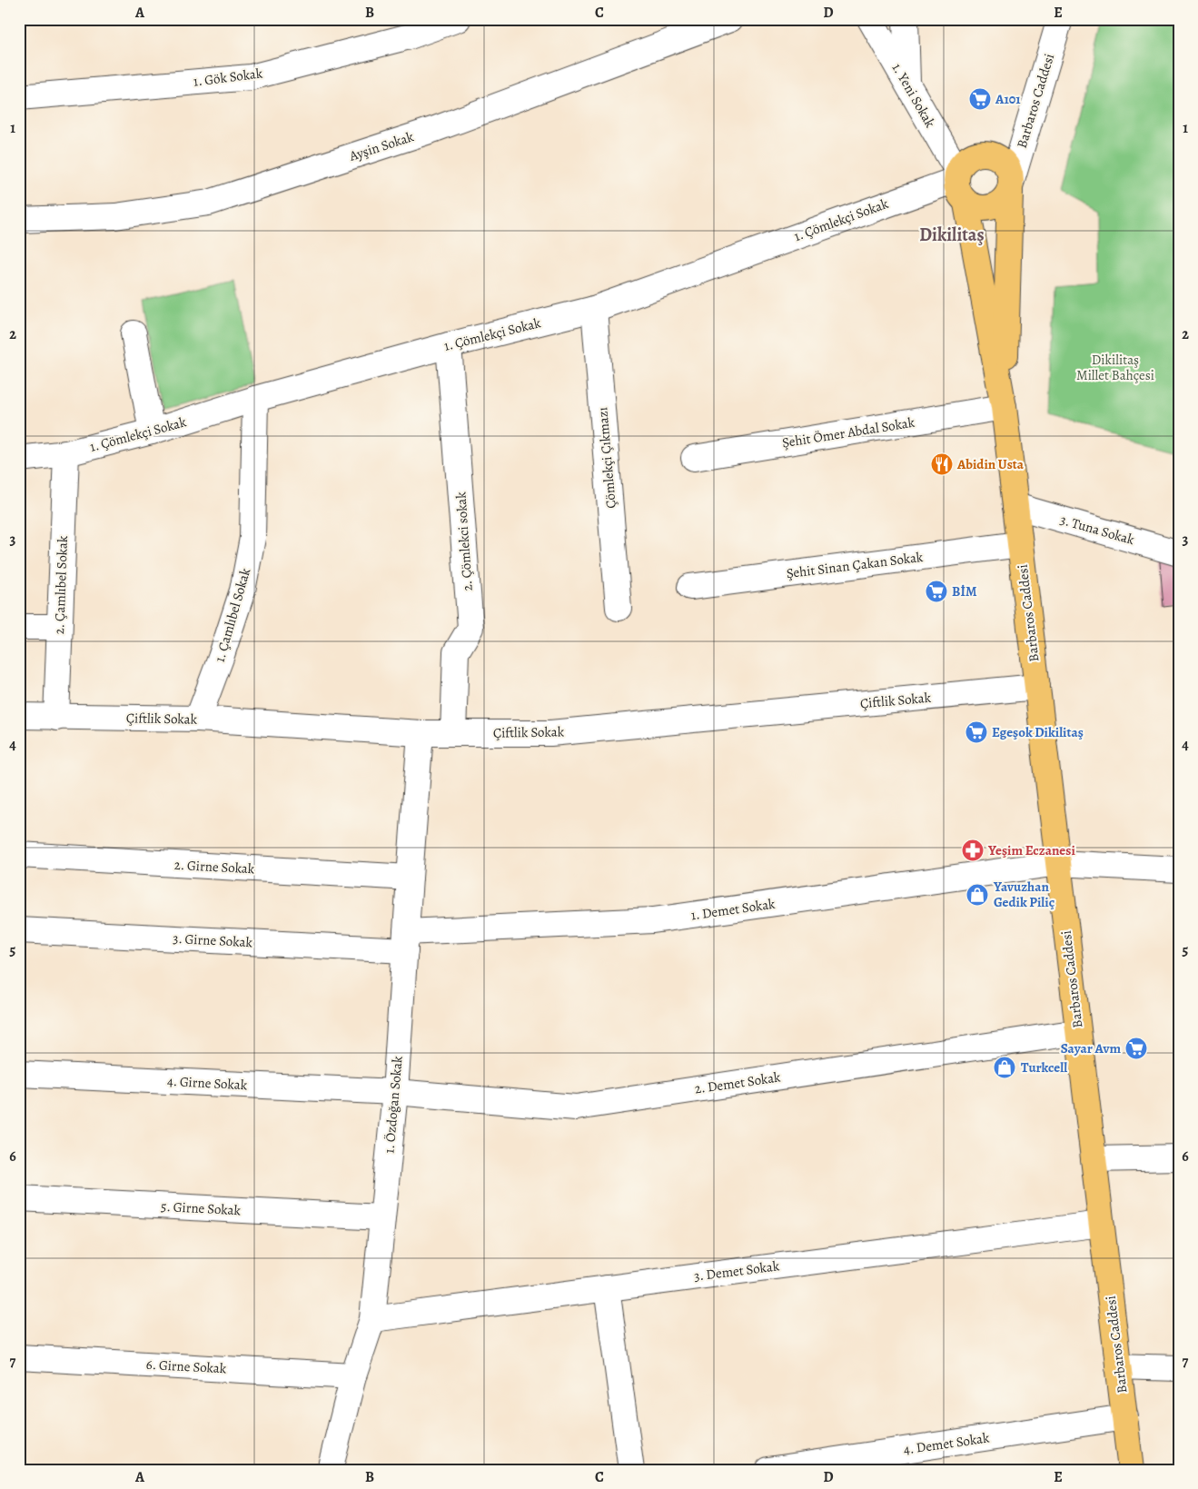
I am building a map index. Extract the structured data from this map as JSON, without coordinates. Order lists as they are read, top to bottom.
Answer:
{
  "streets": {
    "main road": ["Barbaros Caddesi"],
    "street": [
      "1. Gök Sokak",
      "1. Yeni Sokak",
      "Ayşin Sokak",
      "1. Çömlekçi Sokak",
      "Şehit Ömer Abdal Sokak",
      "Çömlekçi Çıkmazı",
      "3. Tuna Sokak",
      "2. Çömlekci sokak",
      "Şehit Sinan Çakan Sokak",
      "2. Çamlıbel Sokak",
      "1. Çamlıbel Sokak",
      "Çiftlik Sokak",
      "2. Girne Sokak",
      "1. Demet Sokak",
      "3. Girne Sokak",
      "4. Girne Sokak",
      "2. Demet Sokak",
      "1. Özdoğan Sokak",
      "5. Girne Sokak",
      "3. Demet Sokak",
      "6. Girne Sokak",
      "4. Demet Sokak"
    ]
  },
  "crossings": [
    ["1. Yeni Sokak", "Barbaros Caddesi"],
    ["1. Yeni Sokak", "1. Çömlekçi Sokak"],
    ["Barbaros Caddesi", "1. Çömlekçi Sokak"],
    ["Barbaros Caddesi", "Şehit Ömer Abdal Sokak"],
    ["Barbaros Caddesi", "3. Tuna Sokak"],
    ["Barbaros Caddesi", "Şehit Sinan Çakan Sokak"],
    ["Barbaros Caddesi", "Çiftlik Sokak"],
    ["Barbaros Caddesi", "1. Demet Sokak"],
    ["Barbaros Caddesi", "2. Demet Sokak"],
    ["Barbaros Caddesi", "3. Demet Sokak"],
    ["Barbaros Caddesi", "4. Demet Sokak"],
    ["1. Çömlekçi Sokak", "Çömlekçi Çıkmazı"],
    ["1. Çömlekçi Sokak", "2. Çömlekci sokak"],
    ["1. Çömlekçi Sokak", "2. Çamlıbel Sokak"],
    ["1. Çömlekçi Sokak", "1. Çamlıbel Sokak"],
    ["2. Çömlekci sokak", "Çiftlik Sokak"],
    ["2. Çamlıbel Sokak", "Çiftlik Sokak"],
    ["1. Çamlıbel Sokak", "Çiftlik Sokak"],
    ["Çiftlik Sokak", "1. Özdoğan Sokak"],
    ["2. Girne Sokak", "1. Özdoğan Sokak"],
    ["1. Demet Sokak", "3. Girne Sokak"],
    ["1. Demet Sokak", "1. Özdoğan Sokak"],
    ["3. Girne Sokak", "1. Özdoğan Sokak"],
    ["4. Girne Sokak", "2. Demet Sokak"],
    ["4. Girne Sokak", "1. Özdoğan Sokak"],
    ["2. Demet Sokak", "1. Özdoğan Sokak"],
    ["1. Özdoğan Sokak", "5. Girne Sokak"],
    ["1. Özdoğan Sokak", "3. Demet Sokak"],
    ["1. Özdoğan Sokak", "6. Girne Sokak"]
  ],
  "districts": ["Dikilitaş"],
  "parks": ["Dikilitaş Millet Bahçesi"],
  "places": {
    "supermarket": [
      "A101",
      "BİM",
      "Egeşok Dikilitaş",
      "Sayar Avm"
    ],
    "restaurant": ["Abidin Usta"],
    "pharmacy": ["Yeşim Eczanesi"],
    "shop": ["Yavuzhan Gedik Piliç", "Turkcell"]
  },
  "grid": {
    "columns": [
      "A",
      "B",
      "C",
      "D",
      "E"
    ],
    "rows": [
      "1",
      "2",
      "3",
      "4",
      "5",
      "6",
      "7"
    ]
  }
}
